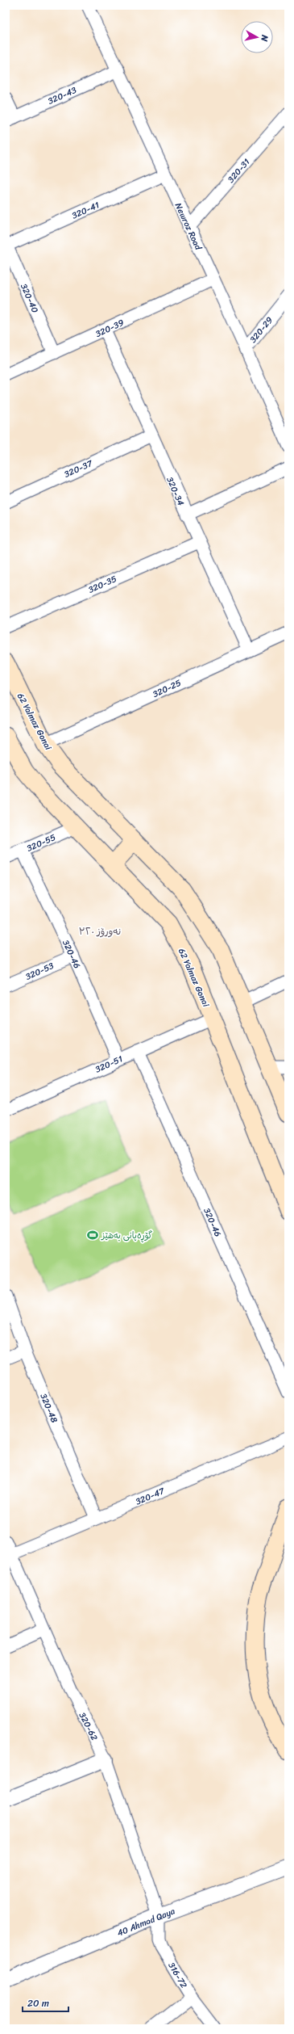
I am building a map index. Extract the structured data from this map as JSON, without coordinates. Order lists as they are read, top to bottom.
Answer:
{
  "streets": {
    "main road": ["62 Yalmaz Gonai"],
    "street": [
      "320-43",
      "320-31",
      "320-41",
      "Newroz Road",
      "320-40",
      "320-39",
      "320-29",
      "320-37",
      "320-34",
      "320-35",
      "320-25",
      "320-55",
      "320-46",
      "320-53",
      "320-51",
      "320-48",
      "320-47",
      "320-62",
      "40 Ahmad Qaya",
      "316-72"
    ]
  },
  "crossings": [
    ["320-43", "Newroz Road"],
    ["320-31", "Newroz Road"],
    ["320-41", "Newroz Road"],
    ["320-41", "320-40"],
    ["Newroz Road", "320-39"],
    ["Newroz Road", "320-29"],
    ["320-40", "320-39"],
    ["320-39", "320-34"],
    ["320-37", "320-34"],
    ["320-34", "320-35"],
    ["320-34", "320-25"],
    ["320-25", "62 Yalmaz Gonai"],
    ["62 Yalmaz Gonai", "320-55"],
    ["62 Yalmaz Gonai", "320-51"],
    ["320-55", "320-46"],
    ["320-46", "320-53"],
    ["320-46", "320-51"],
    ["320-48", "320-47"],
    ["320-47", "320-62"],
    ["320-62", "40 Ahmad Qaya"],
    ["320-62", "316-72"],
    ["40 Ahmad Qaya", "316-72"]
  ],
  "districts": ["نەورۆز ٣٢٠"],
  "places": {
    "sports": ["گۆڕەپانی بەهێز"]
  },
  "scale_bar": "20 m",
  "north": "right"
}
